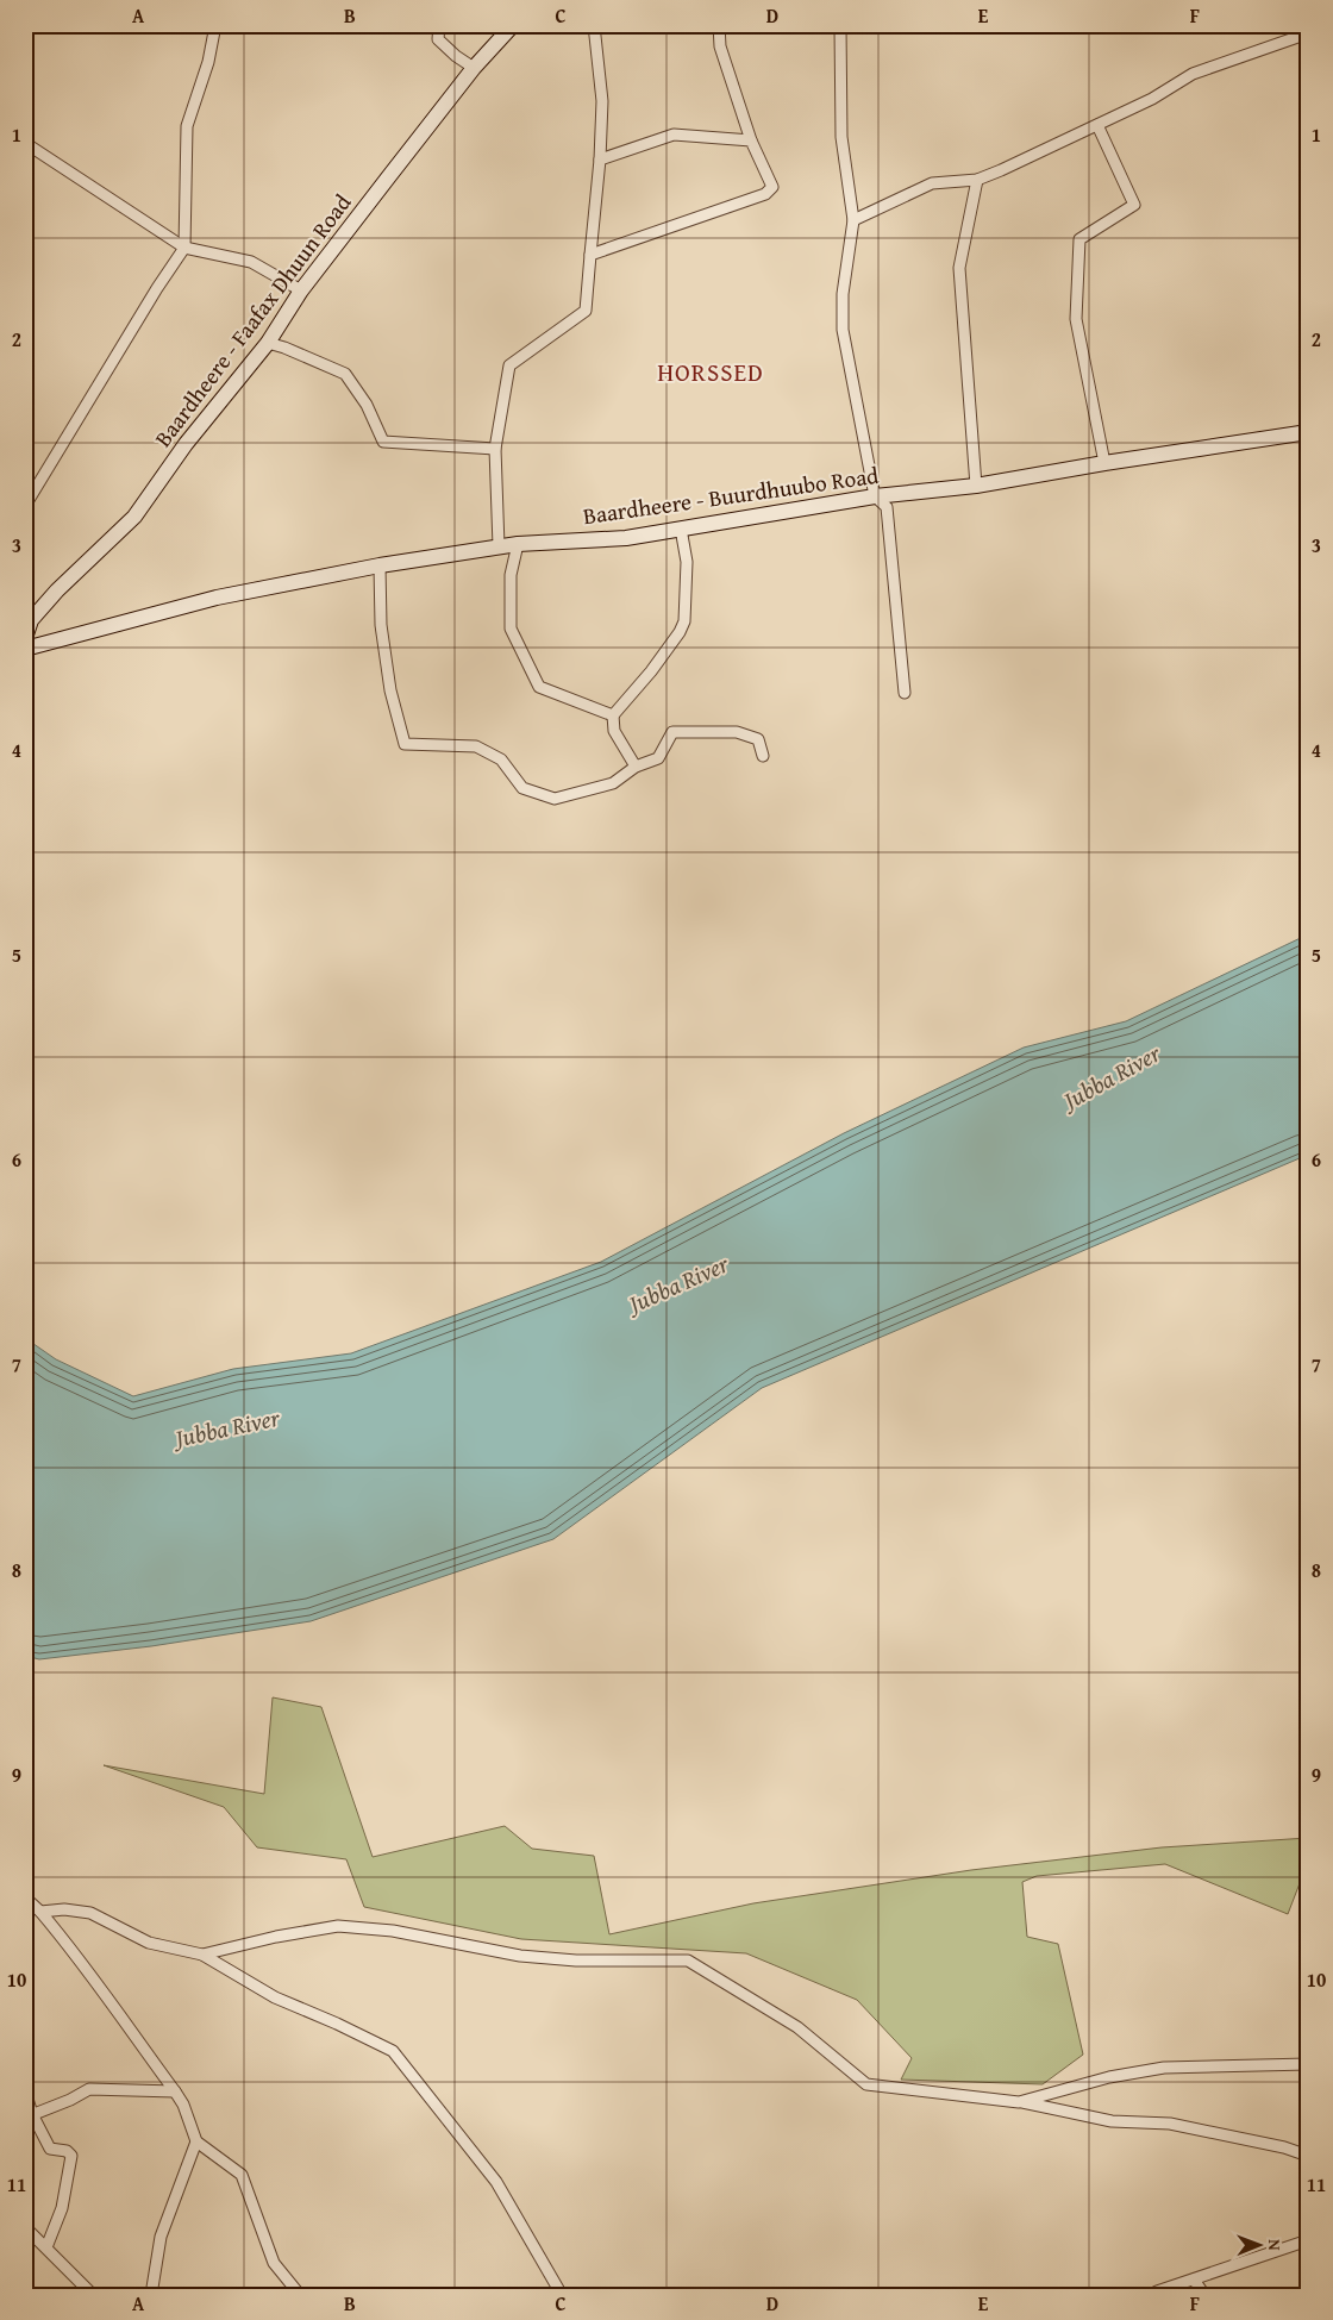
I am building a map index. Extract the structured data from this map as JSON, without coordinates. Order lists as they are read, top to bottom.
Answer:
{
  "streets": {
    "main road": ["Baardheere - Faafax Dhuun Road", "Baardheere - Buurdhuubo Road"]
  },
  "districts": ["HORSSED"],
  "water": ["Jubba River"],
  "north": "right",
  "grid": {
    "columns": [
      "A",
      "B",
      "C",
      "D",
      "E",
      "F"
    ],
    "rows": [
      "1",
      "2",
      "3",
      "4",
      "5",
      "6",
      "7",
      "8",
      "9",
      "10",
      "11"
    ]
  }
}
